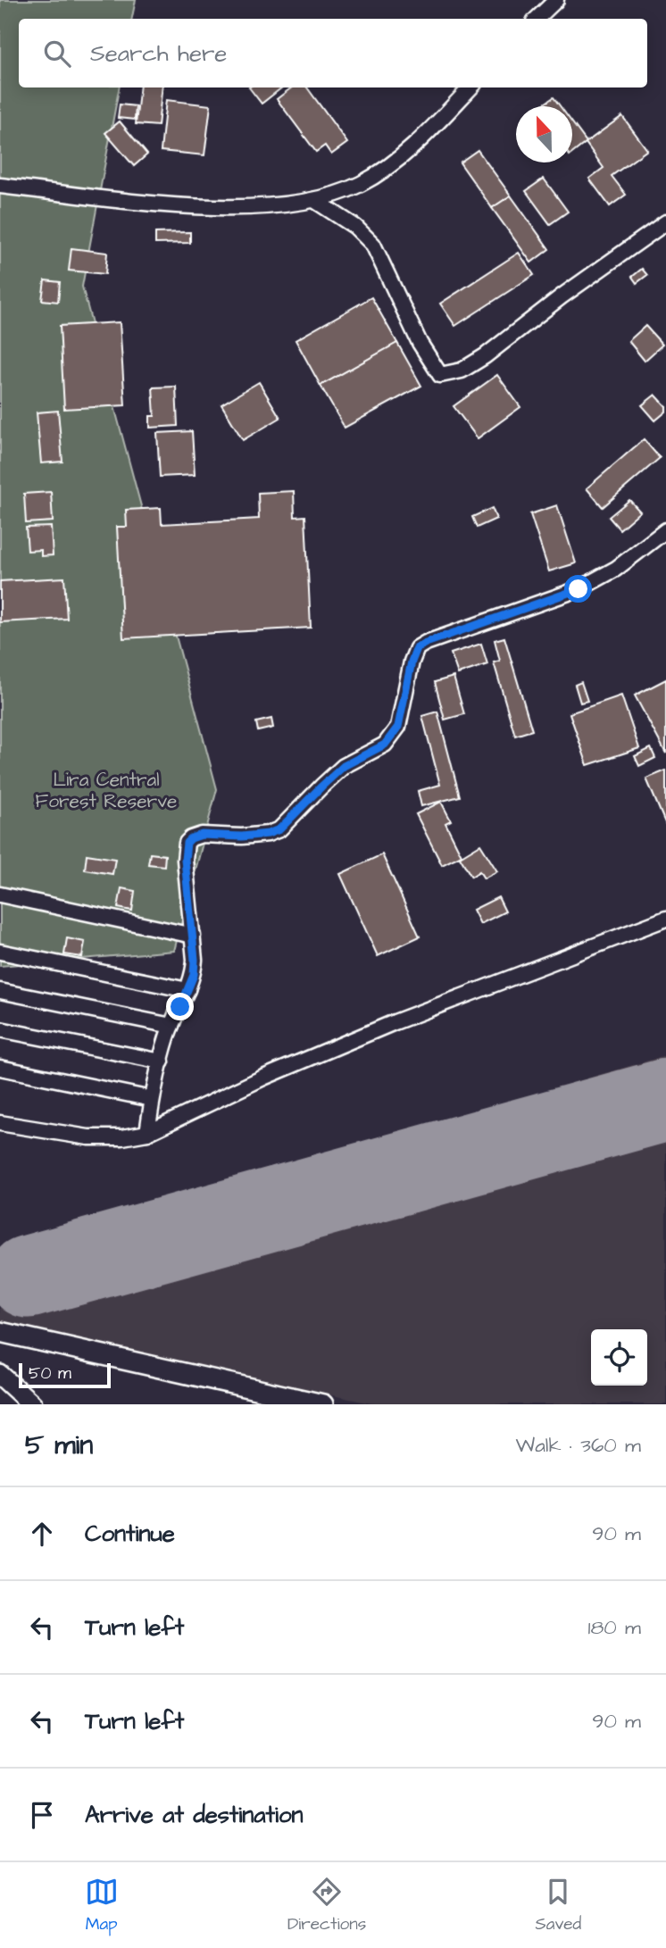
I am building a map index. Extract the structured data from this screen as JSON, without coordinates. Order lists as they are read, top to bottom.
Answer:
{
  "parks": ["Lira Central Forest Reserve"],
  "scale_bar": "50 m",
  "north": "top",
  "page": {
    "search": "Search here",
    "scale": "50 m",
    "heading": ["5 min", "Walk · 360 m"],
    "list": [
      ["Continue", "90 m"],
      ["Turn left", "180 m"],
      ["Turn left", "90 m"],
      "Arrive at destination"
    ],
    "nav": ["Map", "Directions", "Saved"]
  }
}
